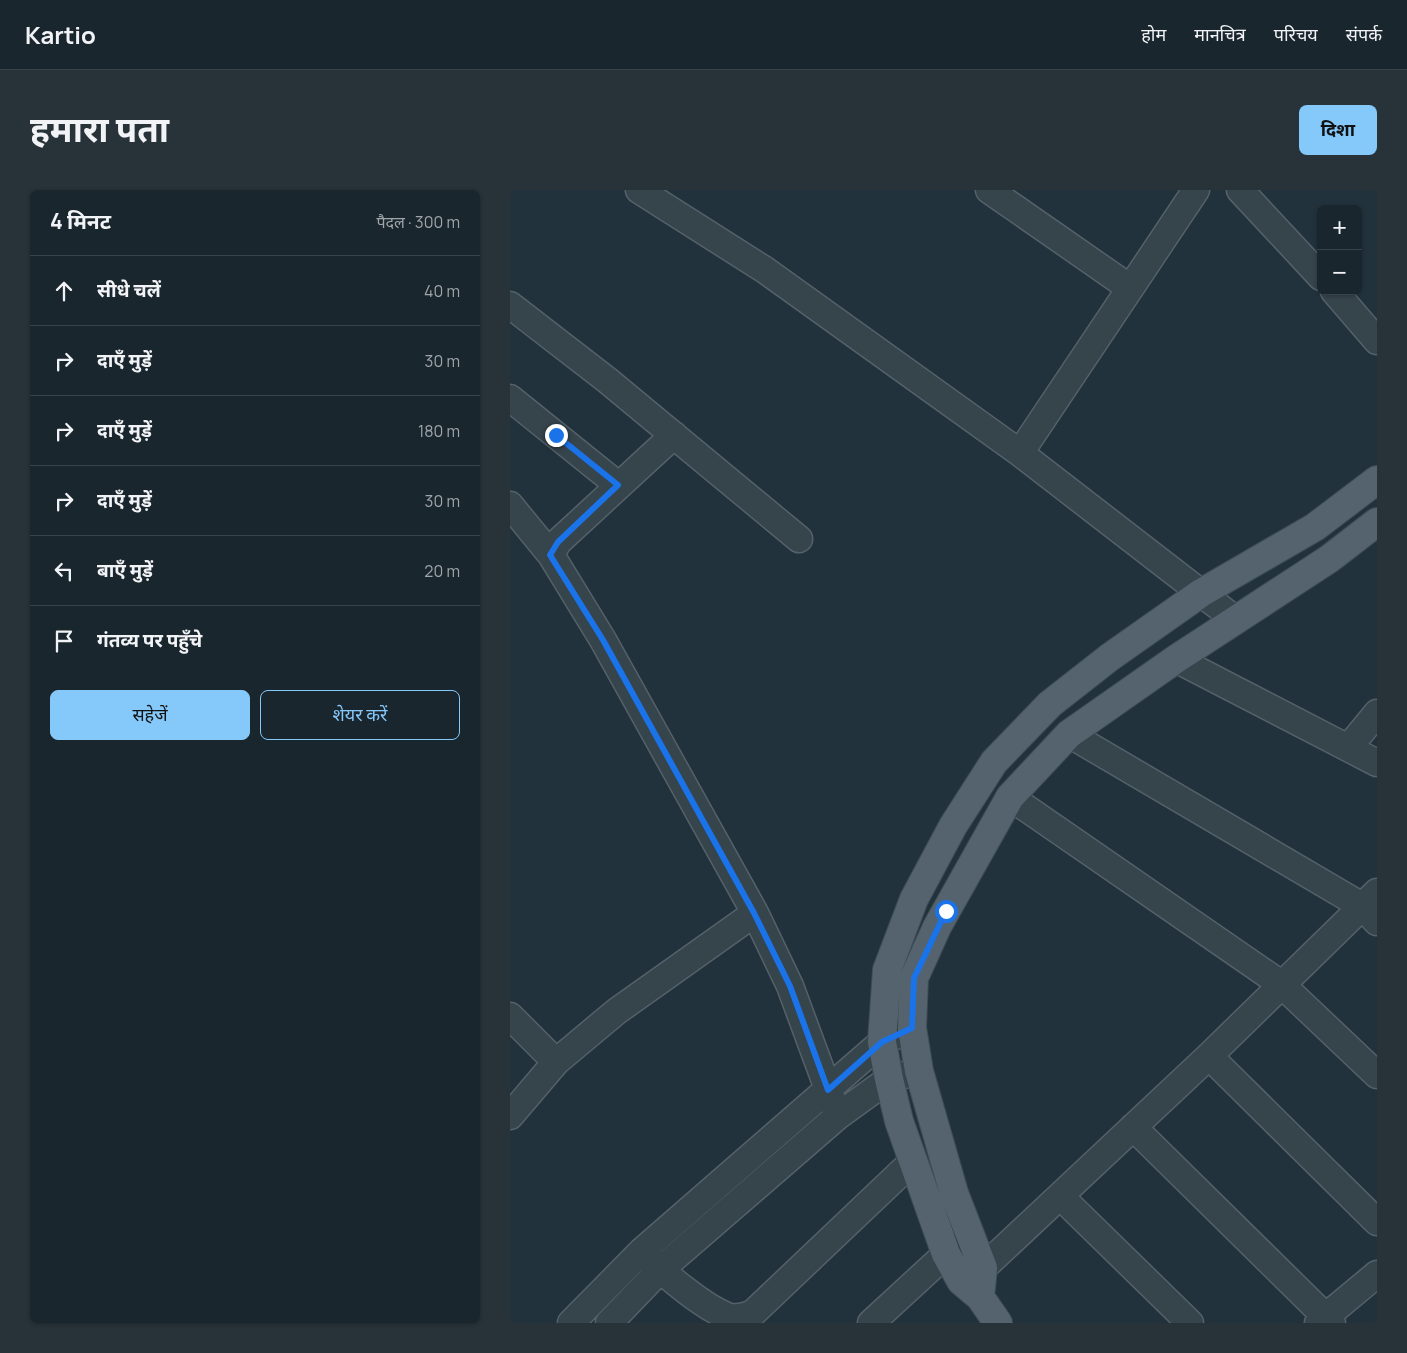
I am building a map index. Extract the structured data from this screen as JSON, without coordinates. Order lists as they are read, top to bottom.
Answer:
{
  "page": {
    "header": "Kartio",
    "nav": [
      "होम",
      "मानचित्र",
      "परिचय",
      "संपर्क"
    ],
    "title": "हमारा पता",
    "buttons": [
      "दिशा",
      ["सहेजें", "शेयर करें"]
    ],
    "heading": ["4 मिनट", "पैदल · 300 m"],
    "map_buttons": ["+", "−"],
    "list": [
      ["सीधे चलें", "40 m"],
      ["दाएँ मुड़ें", "30 m"],
      ["दाएँ मुड़ें", "180 m"],
      ["दाएँ मुड़ें", "30 m"],
      ["बाएँ मुड़ें", "20 m"],
      "गंतव्य पर पहुँचे"
    ]
  }
}
